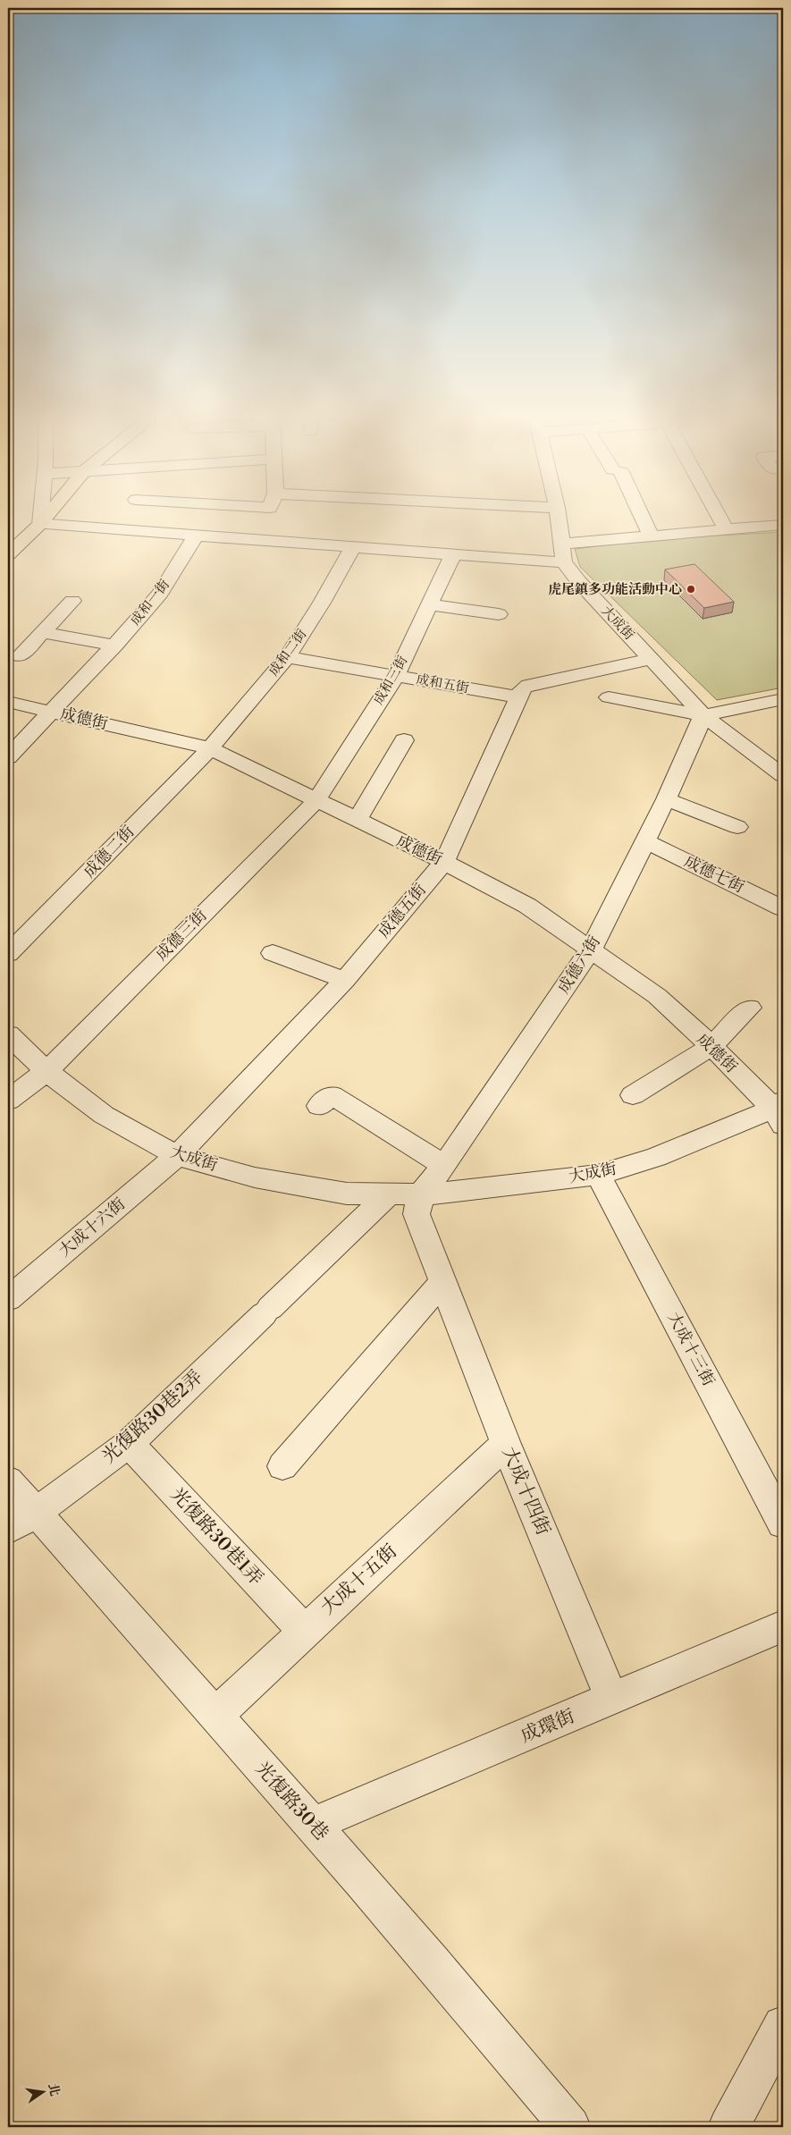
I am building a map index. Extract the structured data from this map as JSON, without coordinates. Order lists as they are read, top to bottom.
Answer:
{
  "streets": {
    "street": [
      "成和一街",
      "大成街",
      "成和二街",
      "成和三街",
      "成和五街",
      "成德街",
      "成德二街",
      "成德七街",
      "成德五街",
      "成德三街",
      "成德六街",
      "大成十六街",
      "大成十三街",
      "光復路30巷2弄",
      "大成十四街",
      "光復路30巷1弄",
      "大成十五街",
      "成環街",
      "光復路30巷"
    ]
  },
  "crossings": [
    ["成和一街", "成德街"],
    ["大成街", "成德街"],
    ["大成街", "成德五街"],
    ["大成街", "成德三街"],
    ["大成街", "成德六街"],
    ["大成街", "大成十六街"],
    ["大成街", "大成十三街"],
    ["大成街", "光復路30巷2弄"],
    ["大成街", "大成十四街"],
    ["成和二街", "成和五街"],
    ["成和二街", "成德街"],
    ["成和二街", "成德二街"],
    ["成和三街", "成和五街"],
    ["成和三街", "成德街"],
    ["成和三街", "成德三街"],
    ["成和五街", "成德五街"],
    ["成德街", "成德二街"],
    ["成德街", "成德五街"],
    ["成德街", "成德三街"],
    ["成德街", "成德六街"],
    ["成德七街", "成德六街"],
    ["成德五街", "大成十六街"],
    ["成德六街", "大成十四街"],
    ["光復路30巷2弄", "光復路30巷1弄"],
    ["光復路30巷2弄", "光復路30巷"],
    ["大成十四街", "大成十五街"],
    ["大成十四街", "成環街"],
    ["光復路30巷1弄", "大成十五街"],
    ["大成十五街", "光復路30巷"],
    ["成環街", "光復路30巷"]
  ],
  "places": ["虎尾鎮多功能活動中心"],
  "north": "right"
}
